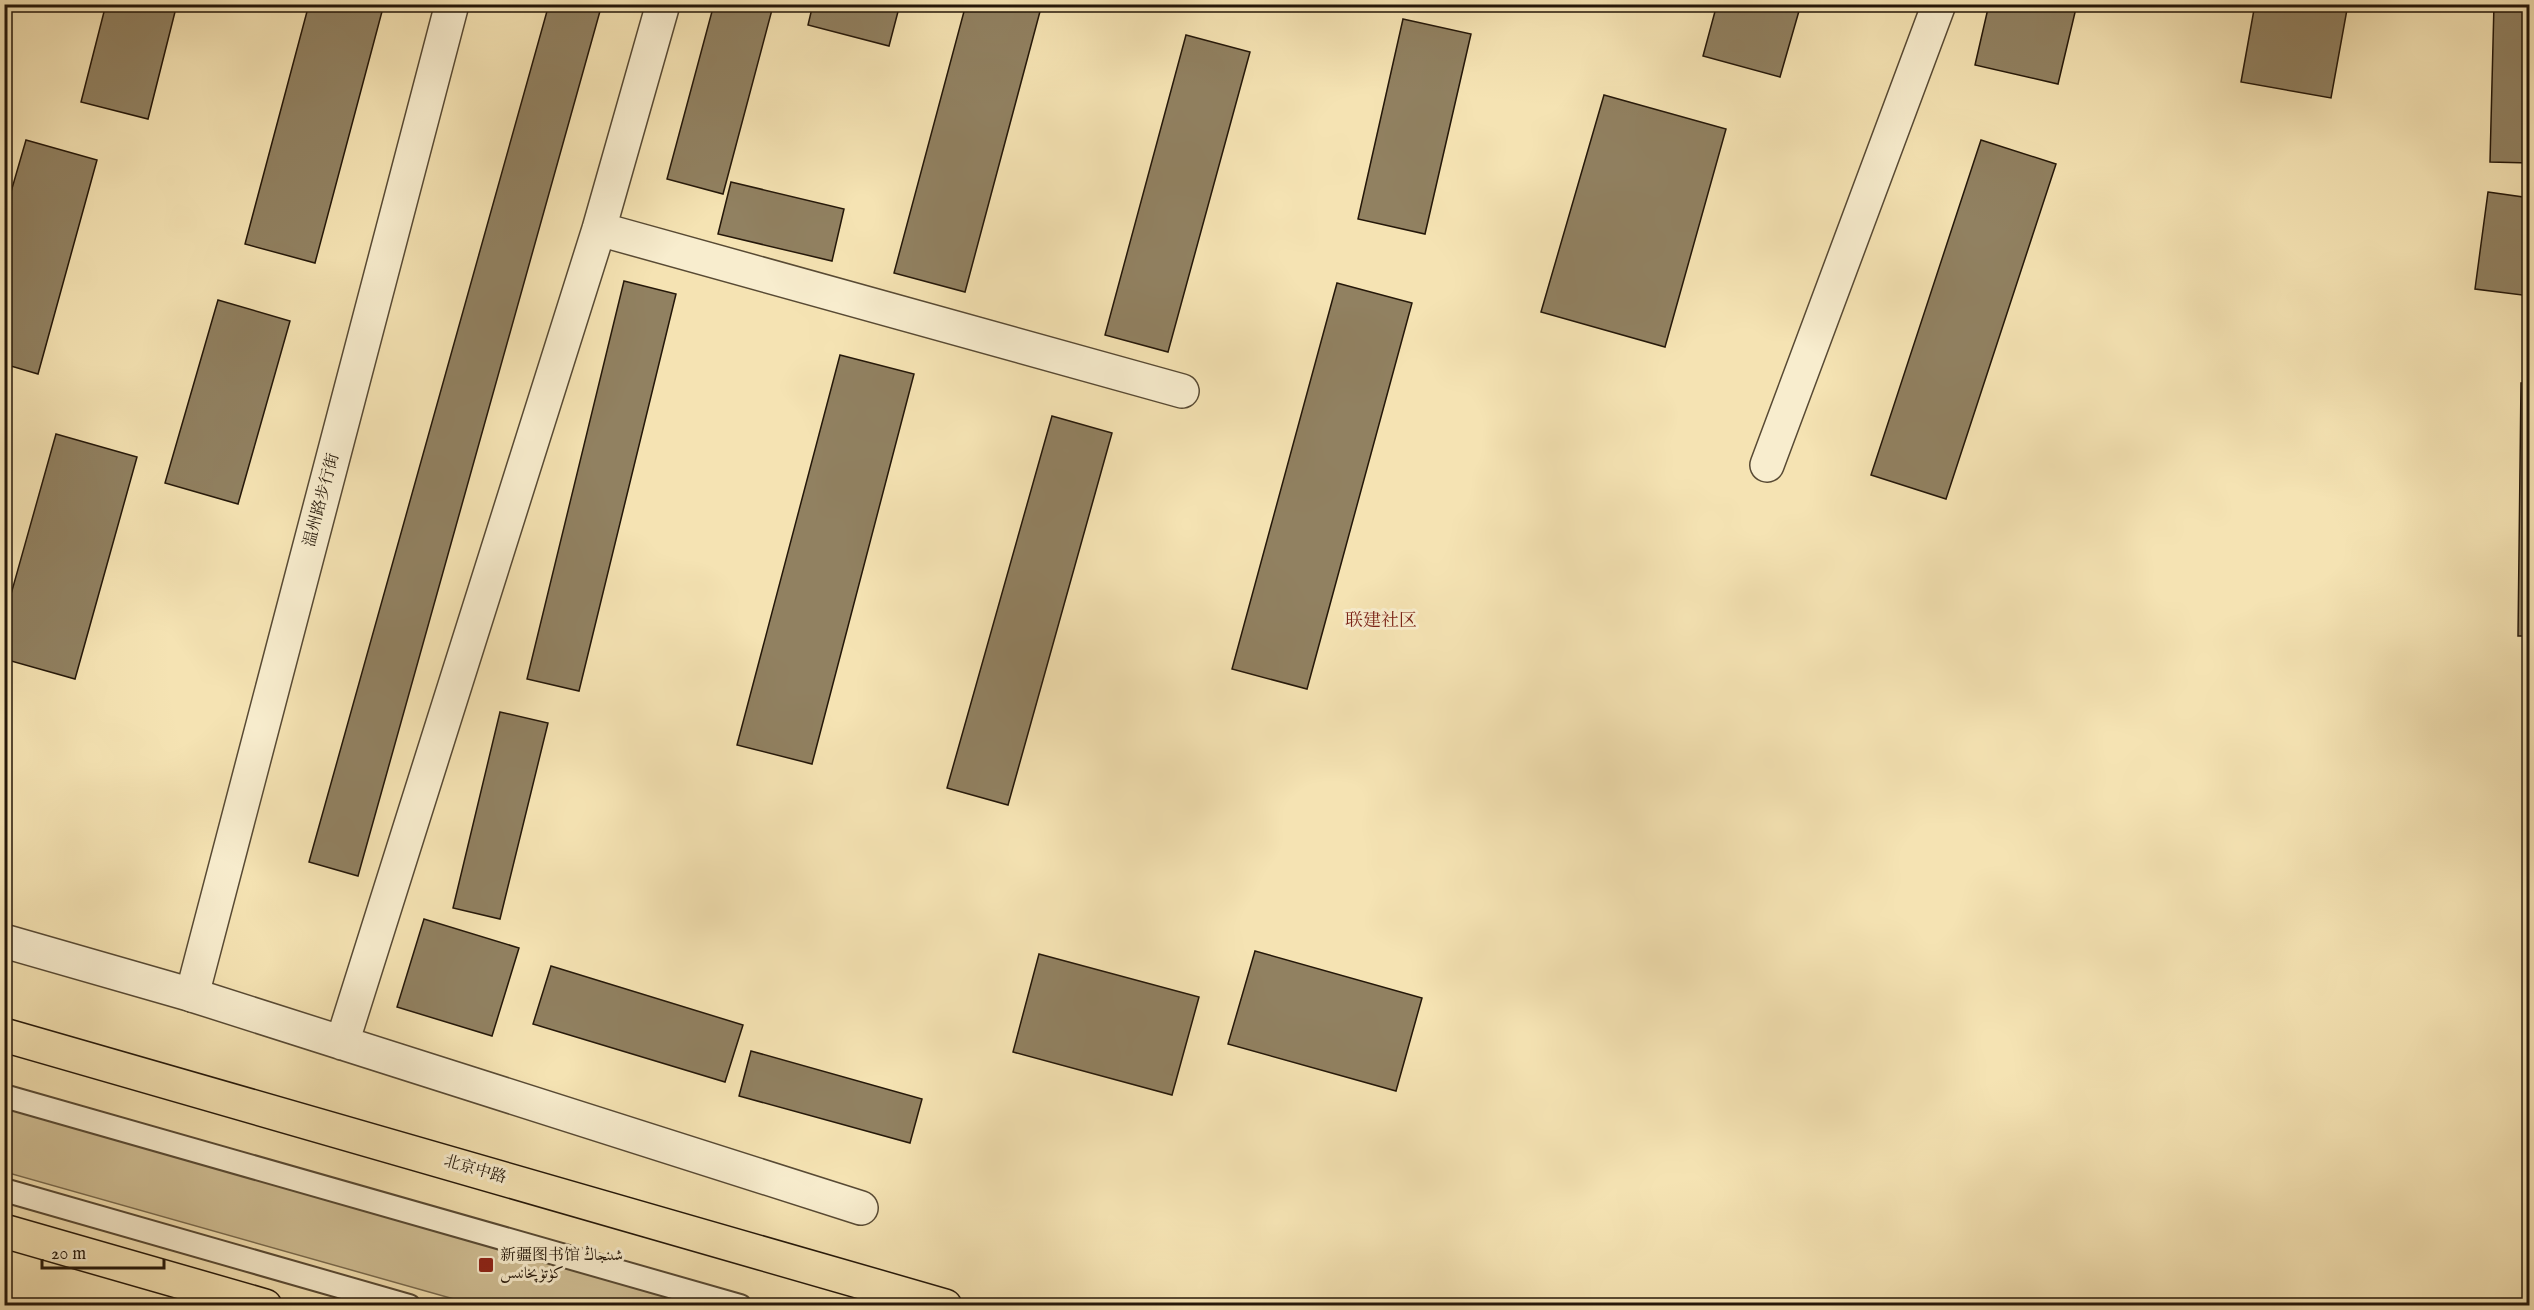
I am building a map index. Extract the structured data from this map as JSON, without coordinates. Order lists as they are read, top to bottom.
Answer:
{
  "streets": {
    "main road": ["北京中路"],
    "street": ["温州路步行街"]
  },
  "districts": ["联建社区"],
  "places": {
    "transit": ["新疆图书馆 شىنجاڭ كۈتۈپخانىس"]
  },
  "scale_bar": "20 m"
}
